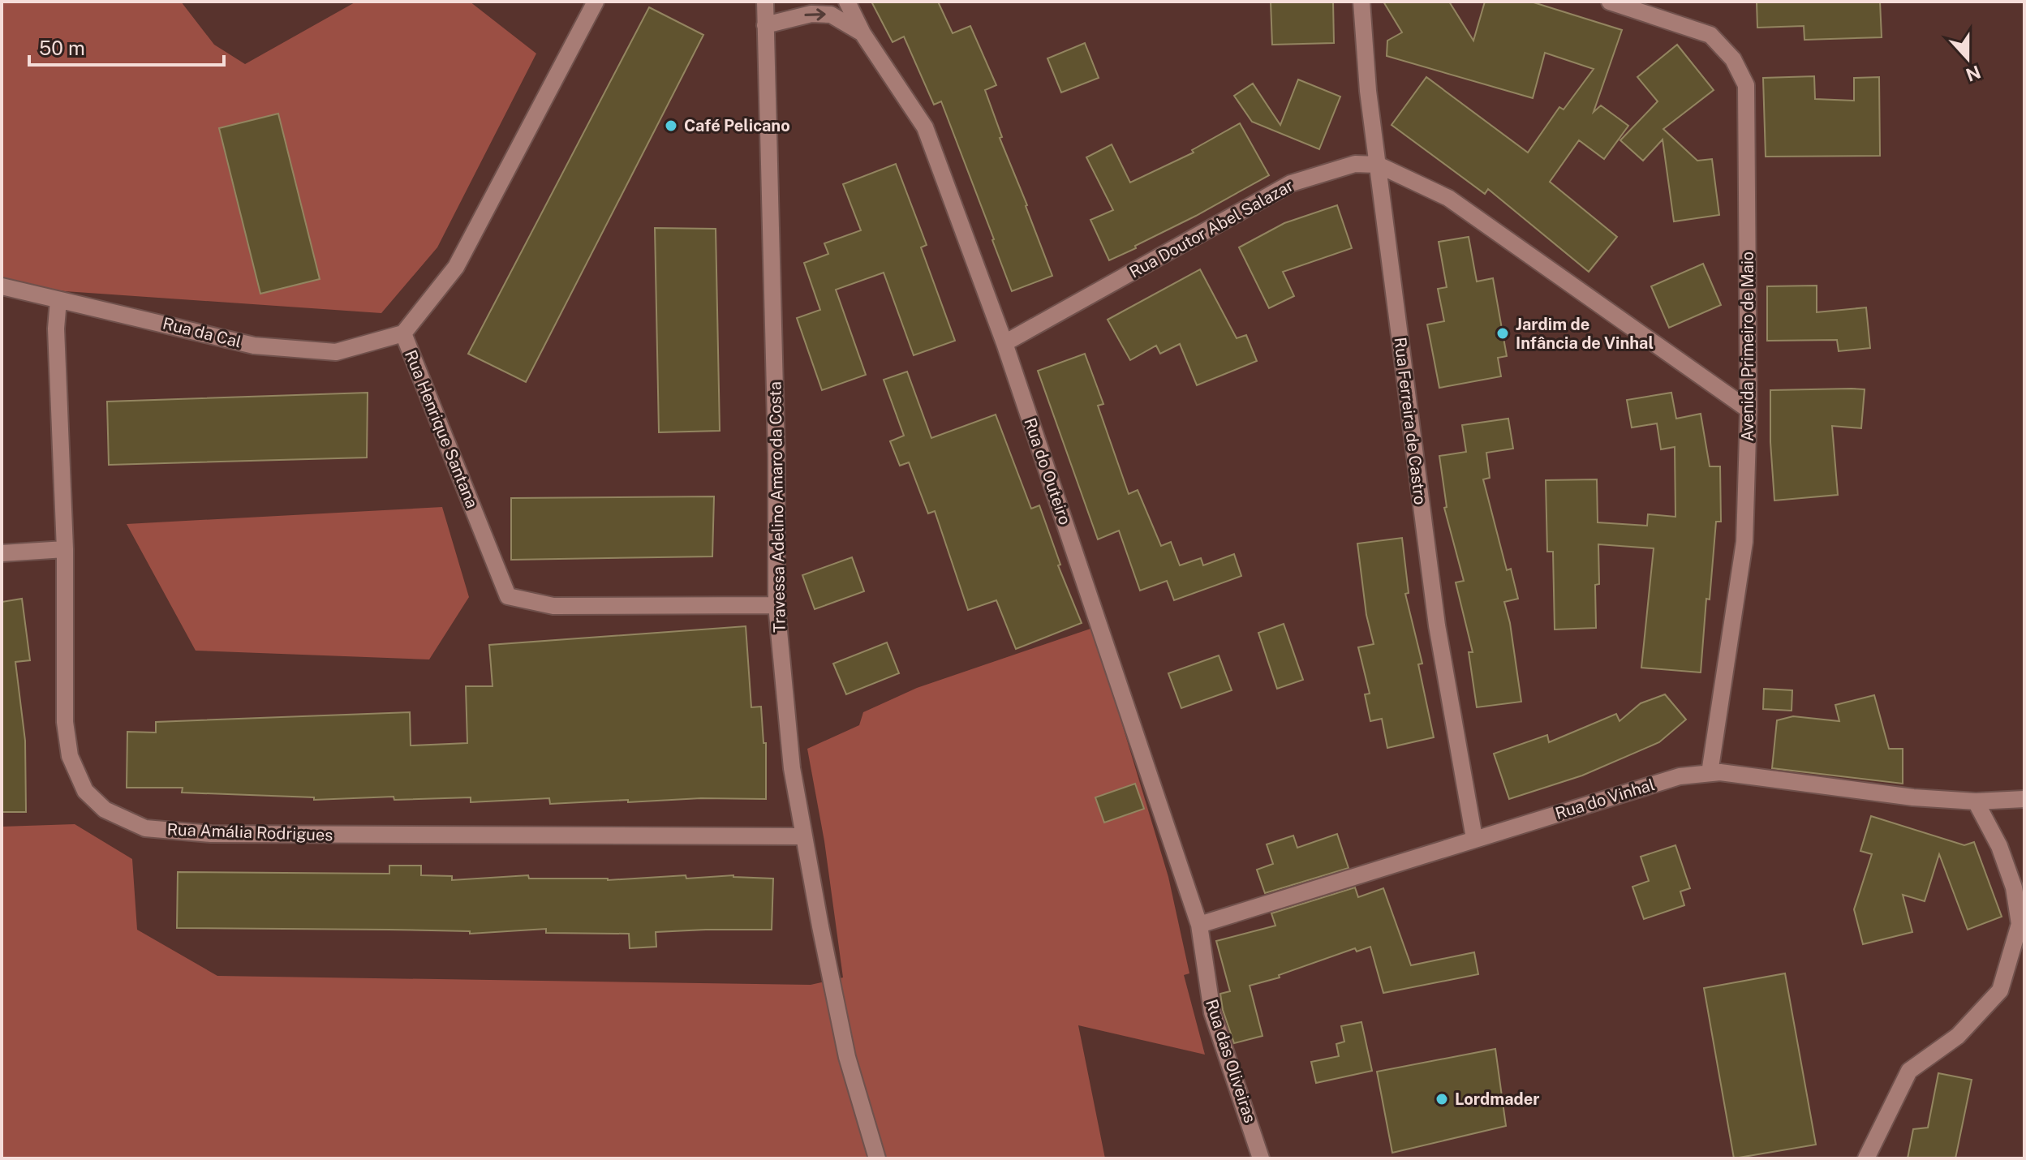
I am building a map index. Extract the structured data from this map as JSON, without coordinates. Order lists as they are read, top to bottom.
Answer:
{
  "streets": {
    "street": [
      "Rua Doutor Abel Salazar",
      "Rua da Cal",
      "Avenida Primeiro de Maio",
      "Rua Ferreira de Castro",
      "Rua Henrique Santana",
      "Rua do Outeiro",
      "Travessa Adelino Amaro da Costa",
      "Rua do Vinhal",
      "Rua Amália Rodrigues",
      "Rua das Oliveiras"
    ]
  },
  "crossings": [
    ["Rua Doutor Abel Salazar", "Avenida Primeiro de Maio"],
    ["Rua Doutor Abel Salazar", "Rua Ferreira de Castro"],
    ["Rua Doutor Abel Salazar", "Rua do Outeiro"],
    ["Rua da Cal", "Rua Henrique Santana"],
    ["Rua da Cal", "Rua Amália Rodrigues"],
    ["Avenida Primeiro de Maio", "Rua do Vinhal"],
    ["Rua Ferreira de Castro", "Rua do Vinhal"],
    ["Rua Henrique Santana", "Travessa Adelino Amaro da Costa"],
    ["Rua do Outeiro", "Travessa Adelino Amaro da Costa"],
    ["Rua do Outeiro", "Rua do Vinhal"],
    ["Rua do Outeiro", "Rua das Oliveiras"],
    ["Travessa Adelino Amaro da Costa", "Rua Amália Rodrigues"],
    ["Rua do Vinhal", "Rua das Oliveiras"]
  ],
  "places": ["Café Pelicano", "Jardim de Infância de Vinhal", "Lordmader"],
  "scale_bar": "50 m",
  "north": "bottom"
}
